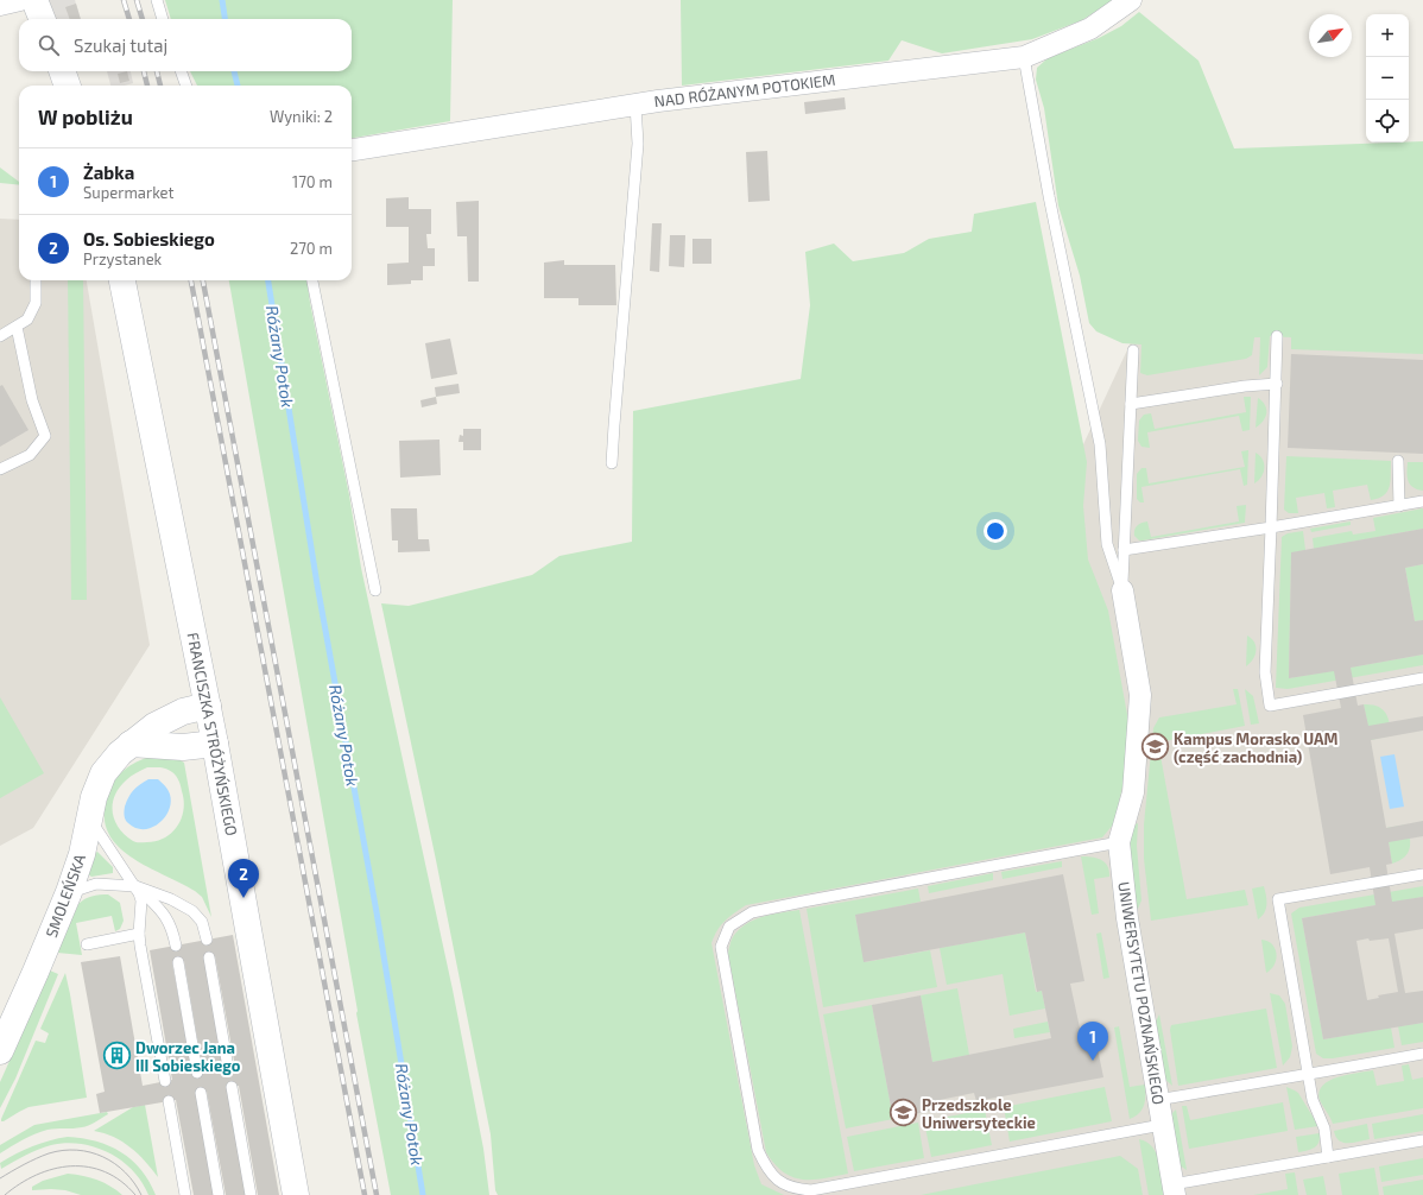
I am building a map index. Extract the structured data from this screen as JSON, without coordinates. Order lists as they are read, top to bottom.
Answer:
{
  "streets": {
    "street": [
      "NAD RÓŻANYM POTOKIEM",
      "FRANCISZKA STRÓŻYŃSKIEGO",
      "SMOLEŃSKA",
      "UNIWERSYTETU POZNAŃSKIEGO"
    ]
  },
  "crossings": [
    ["FRANCISZKA STRÓŻYŃSKIEGO", "SMOLEŃSKA"]
  ],
  "water": ["Różany Potok"],
  "places": {
    "school or university": ["Kampus Morasko UAM (część zachodnia)", "Przedszkole Uniwersyteckie"],
    "building": ["Dworzec Jana III Sobieskiego"]
  },
  "north": "top right",
  "page": {
    "map_buttons": ["+", "−"],
    "search": "Szukaj tutaj",
    "heading": ["W pobliżu", "Wyniki: 2"],
    "list": [
      {
        "mark": "1",
        "name": "Żabka",
        "note": "Supermarket",
        "value": "170 m"
      },
      {
        "mark": "2",
        "name": "Os. Sobieskiego",
        "note": "Przystanek",
        "value": "270 m"
      }
    ],
    "pins": ["2", "1"]
  }
}
